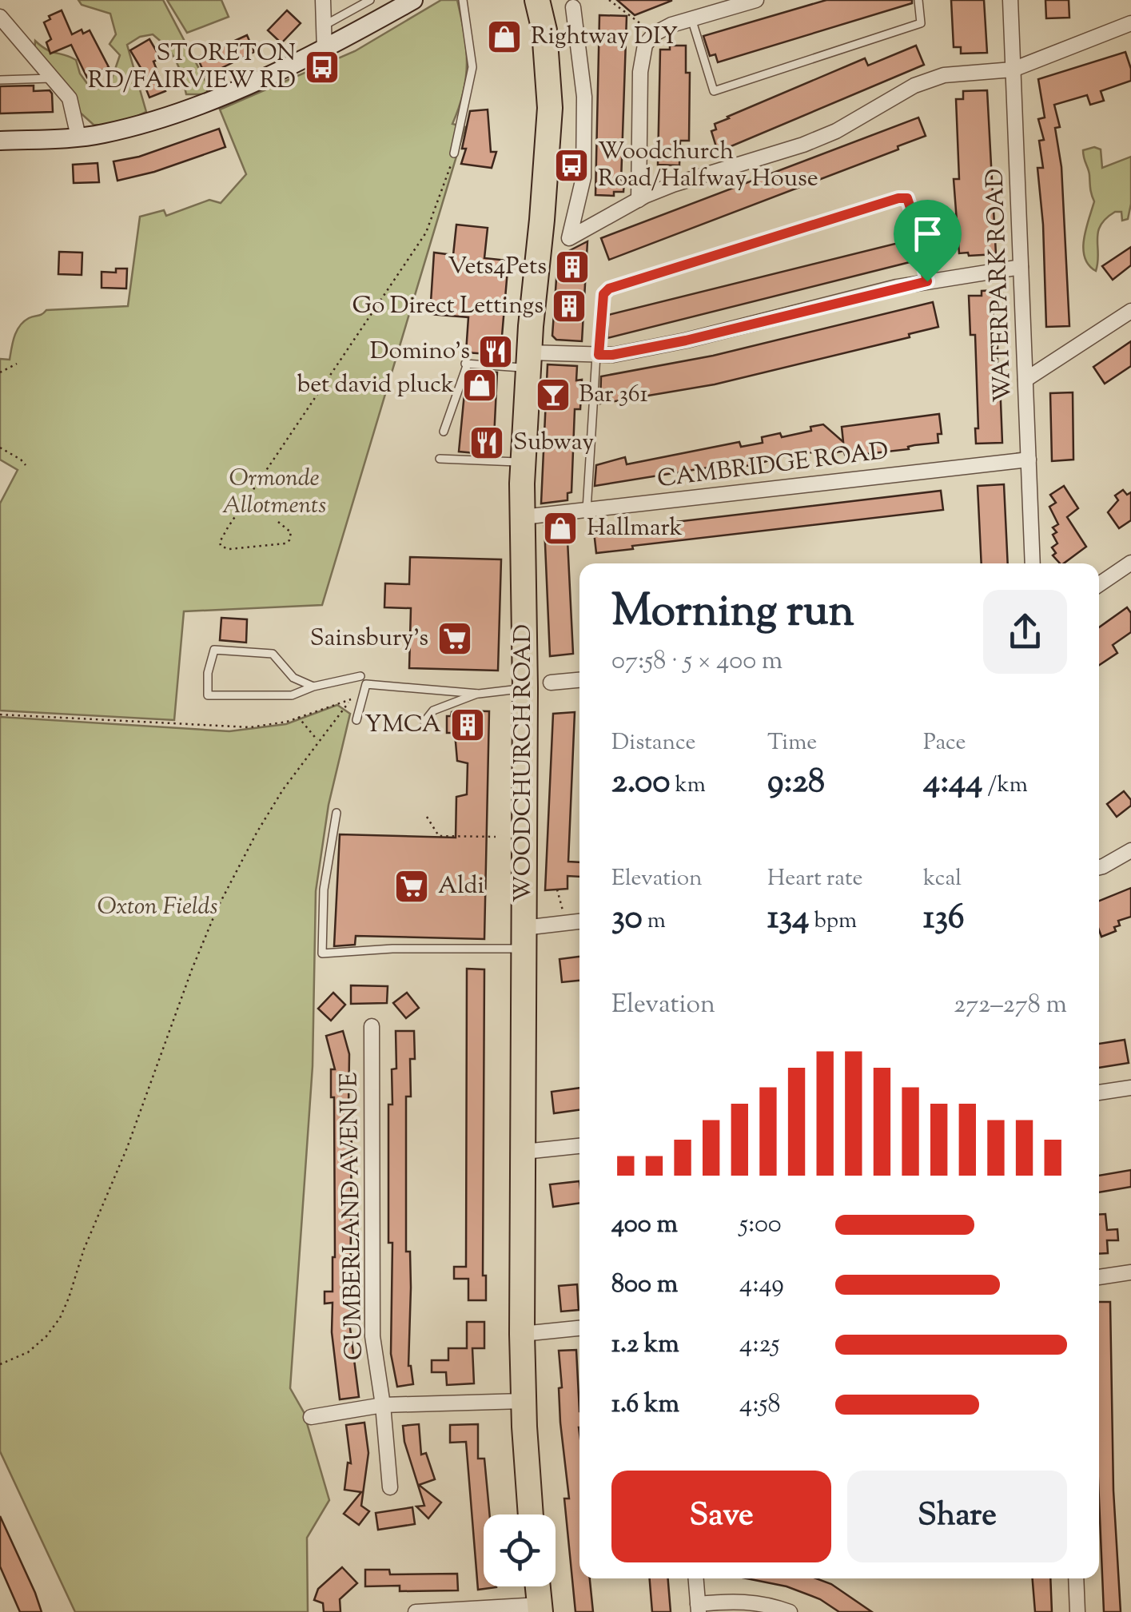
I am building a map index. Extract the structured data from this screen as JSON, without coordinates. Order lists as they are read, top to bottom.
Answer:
{
  "streets": {
    "highway": ["WOODCHURCH ROAD"],
    "street": ["WATERPARK ROAD", "CAMBRIDGE ROAD", "CUMBERLAND AVENUE"]
  },
  "crossings": [
    ["WATERPARK ROAD", "CAMBRIDGE ROAD"],
    ["CAMBRIDGE ROAD", "WOODCHURCH ROAD"]
  ],
  "parks": ["Ormonde Allotments", "Oxton Fields"],
  "places": {
    "shop": ["Rightway DIY", "bet david pluck", "Hallmark"],
    "bus stop": ["STORETON RD/FAIRVIEW RD", "Woodchurch Road/Halfway House"],
    "building": ["Vets4Pets", "Go Direct Lettings", "YMCA"],
    "restaurant": ["Domino's", "Subway"],
    "bar": ["Bar 361"],
    "supermarket": ["Sainsbury's", "Aldi"]
  },
  "page": {
    "heading": ["Morning run", "07:58 · 5 × 400 m"],
    "stats": [
      ["Distance", "2.00 km"],
      ["Time", "9:28"],
      ["Pace", "4:44 /km"],
      ["Elevation", "30 m"],
      ["Heart rate", "134 bpm"],
      ["kcal", "136"]
    ],
    "chart": ["Elevation", "272–278 m"],
    "list": [
      {
        "name": "400 m",
        "note": "5:00"
      },
      {
        "name": "800 m",
        "note": "4:49"
      },
      {
        "name": "1.2 km",
        "note": "4:25"
      },
      {
        "name": "1.6 km",
        "note": "4:58"
      }
    ],
    "buttons": ["Save", "Share"]
  }
}
